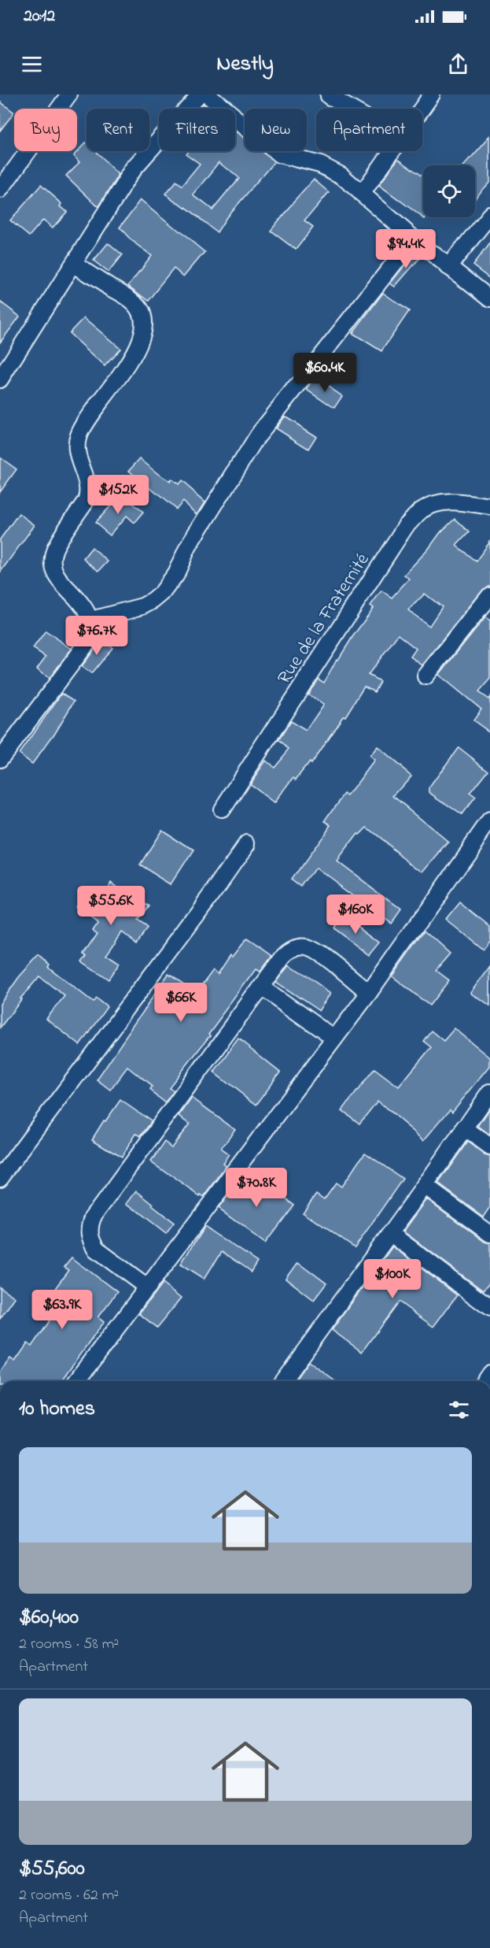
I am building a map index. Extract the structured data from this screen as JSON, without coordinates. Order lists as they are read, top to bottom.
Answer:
{
  "streets": {
    "street": ["Rue de la Fraternité"]
  },
  "page": {
    "status": "20:12",
    "header": "Nestly",
    "chip": [
      "Buy",
      "Rent",
      "Filters",
      "New",
      "Apartment"
    ],
    "price": [
      "$94.4K",
      "$60.4K",
      "$152K",
      "$76.7K",
      "$55.6K",
      "$160K",
      "$66K",
      "$70.8K",
      "$100K",
      "$63.9K"
    ],
    "heading": "10 homes",
    "list": [
      {
        "name": "$60,400",
        "note": "2 rooms · 58 m² · Apartment"
      },
      {
        "name": "$55,600",
        "note": "2 rooms · 62 m² · Apartment"
      }
    ]
  }
}
